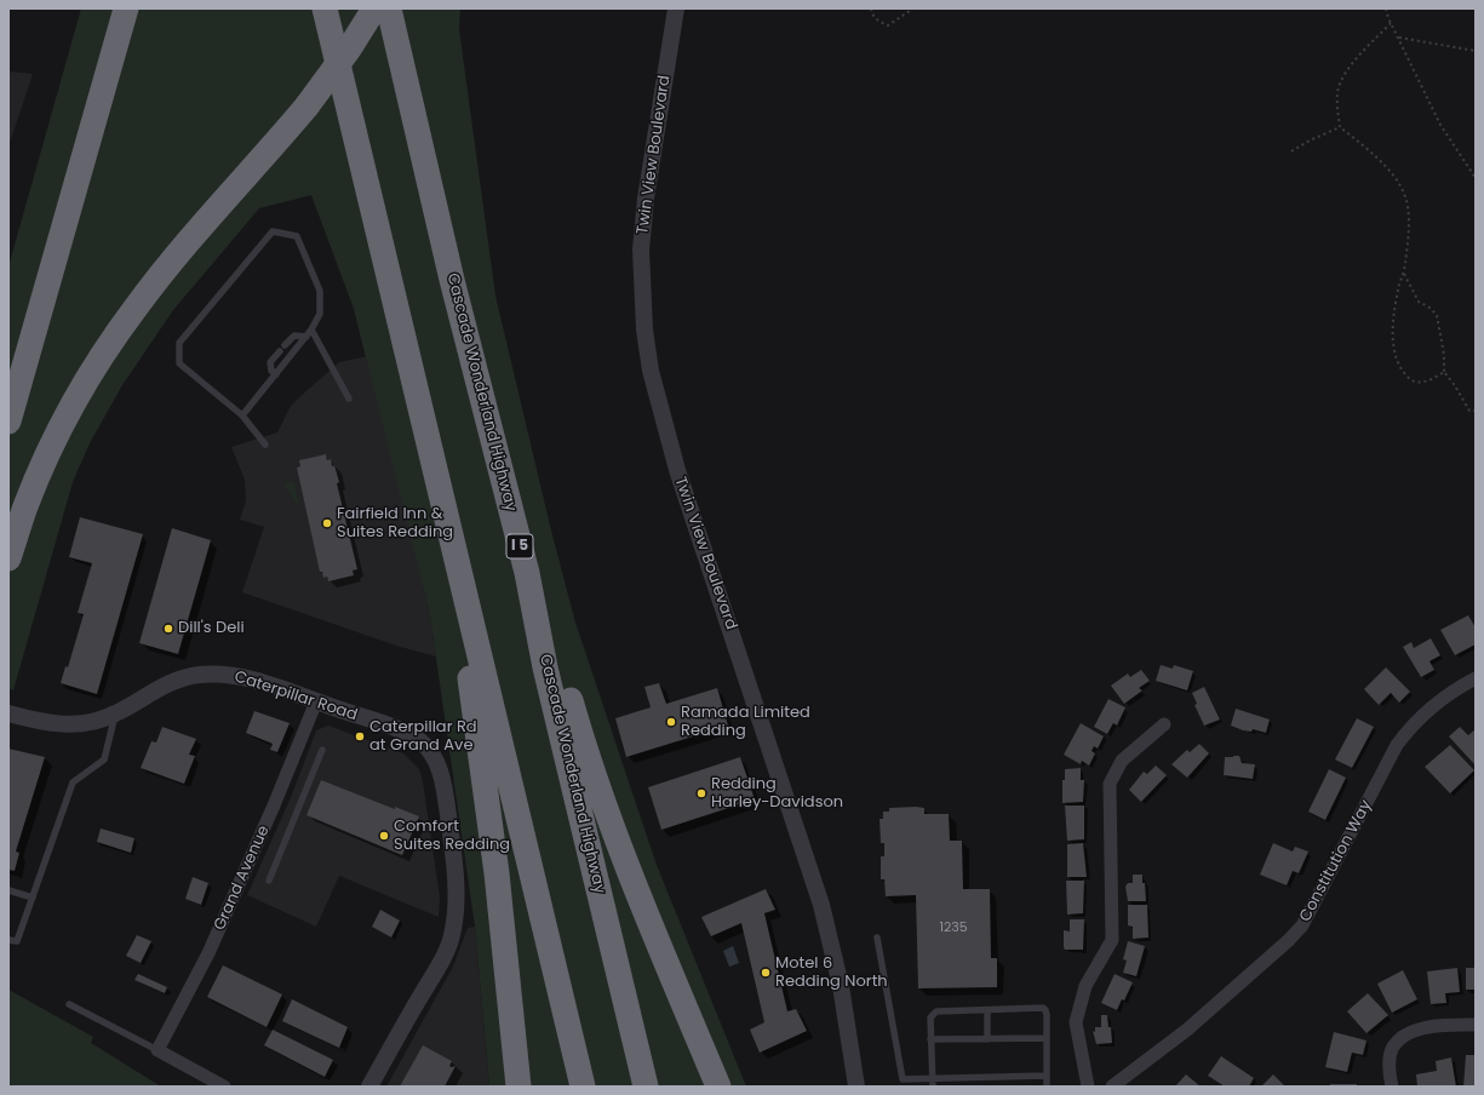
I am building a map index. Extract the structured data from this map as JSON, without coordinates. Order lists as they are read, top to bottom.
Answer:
{
  "streets": {
    "highway": ["Cascade Wonderland Highway", "I 5"],
    "street": [
      "Twin View Boulevard",
      "Caterpillar Road",
      "Constitution Way",
      "Grand Avenue"
    ]
  },
  "crossings": [
    ["Caterpillar Road", "Grand Avenue"]
  ],
  "places": [
    "Fairfield Inn & Suites Redding",
    "Dill's Deli",
    "Ramada Limited Redding",
    "Caterpillar Rd at Grand Ave",
    "Redding Harley-Davidson",
    "Comfort Suites Redding",
    "Motel 6 Redding North"
  ],
  "house_numbers": ["1235"]
}
